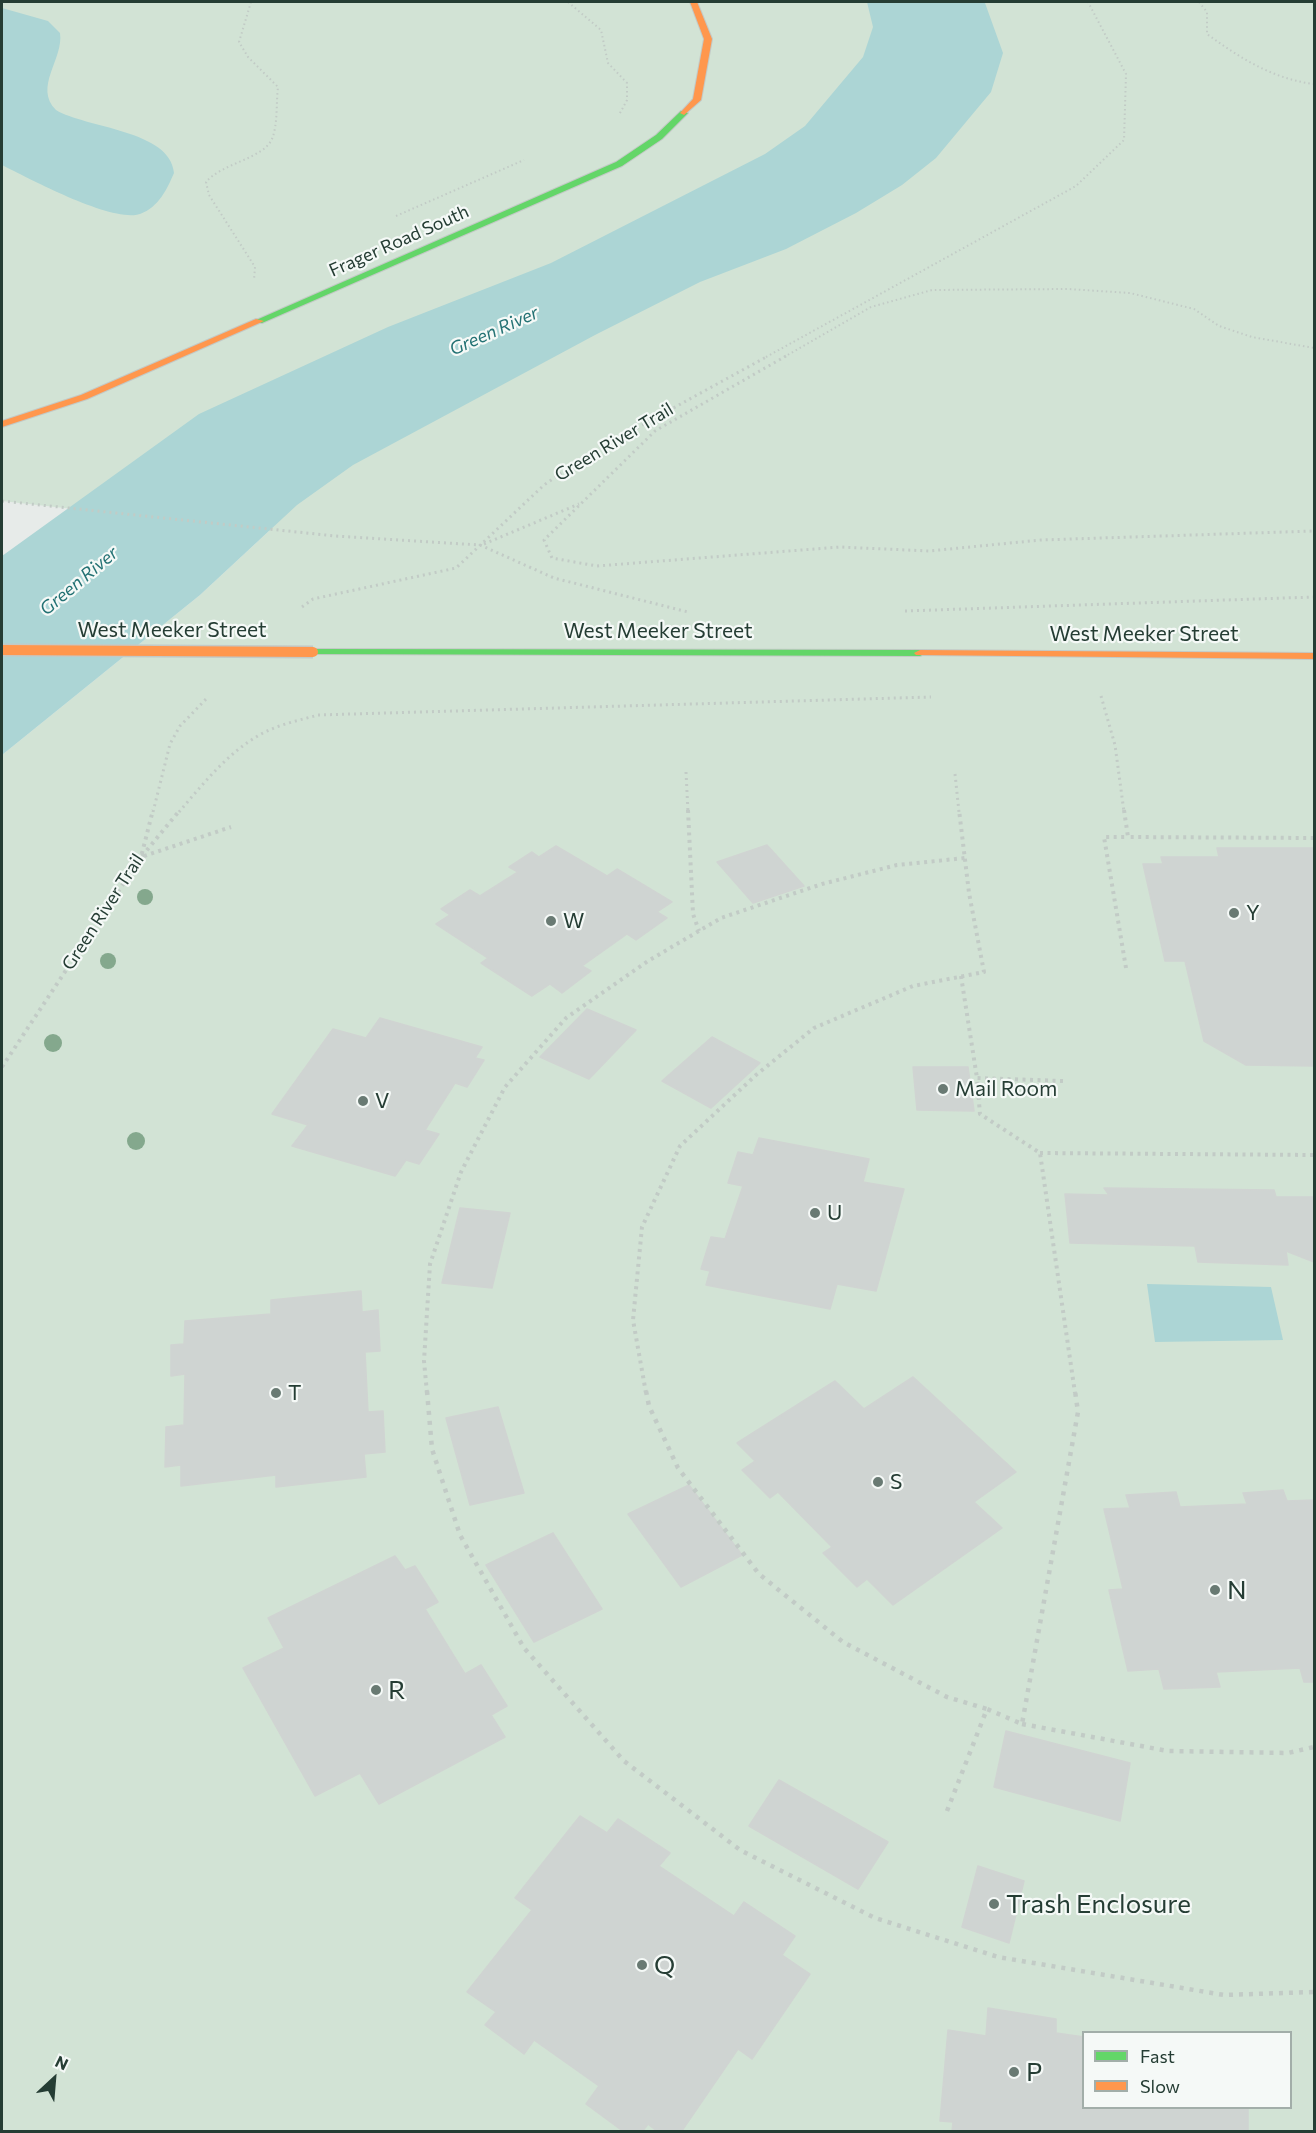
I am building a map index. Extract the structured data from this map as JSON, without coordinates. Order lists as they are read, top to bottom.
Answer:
{
  "streets": {
    "street": ["Frager Road South", "West Meeker Street"],
    "path": ["Green River Trail"]
  },
  "water": ["Green River"],
  "places": [
    "Y",
    "W",
    "Mail Room",
    "V",
    "U",
    "T",
    "S",
    "N",
    "R",
    "Trash Enclosure",
    "Q",
    "P"
  ],
  "legend": ["Fast", "Slow"],
  "north": "top right"
}
